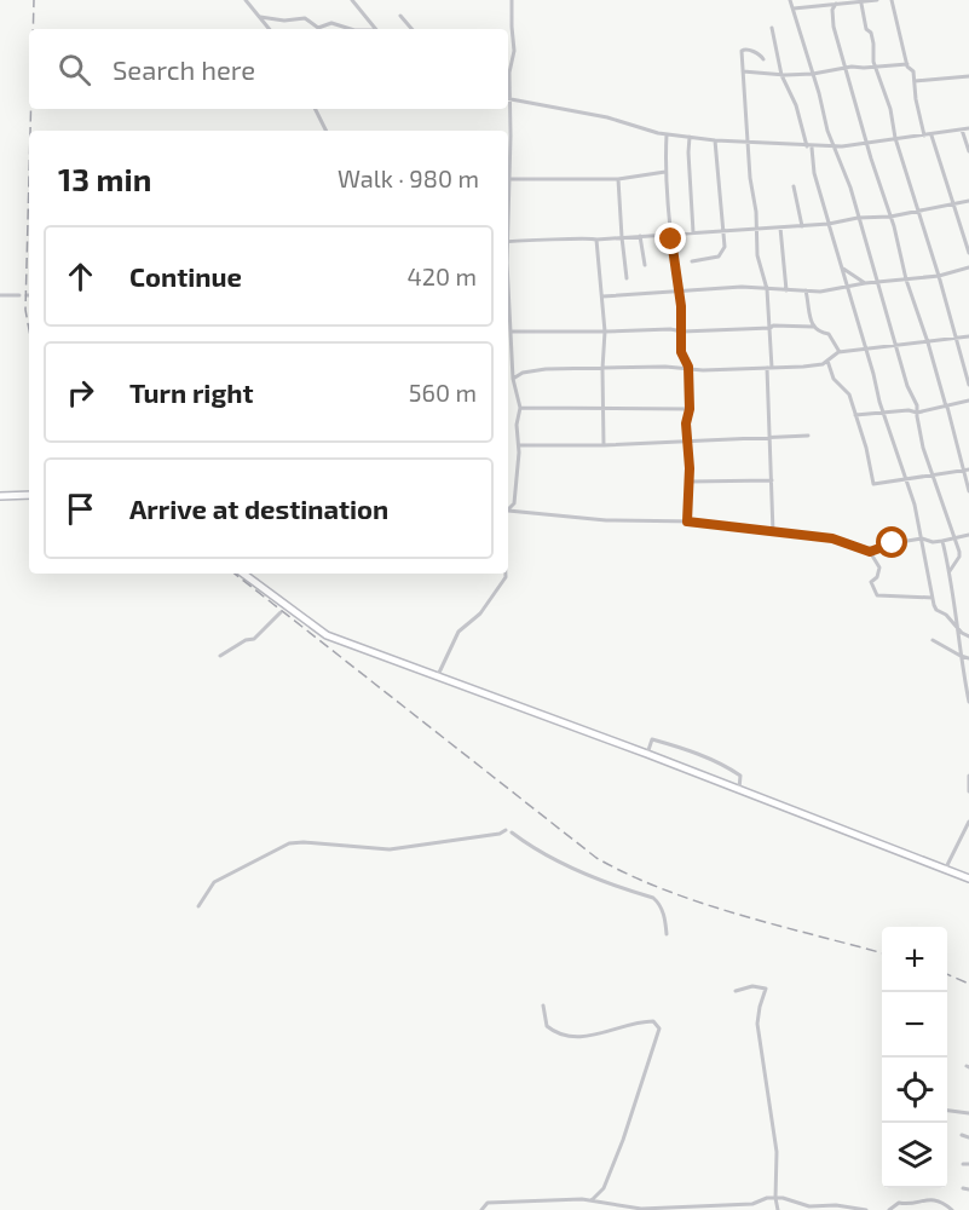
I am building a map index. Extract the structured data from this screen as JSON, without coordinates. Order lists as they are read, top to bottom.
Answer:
{
  "page": {
    "search": "Search here",
    "heading": ["13 min", "Walk · 980 m"],
    "list": [
      ["Continue", "420 m"],
      ["Turn right", "560 m"],
      "Arrive at destination"
    ],
    "map_buttons": ["+", "−"]
  }
}
